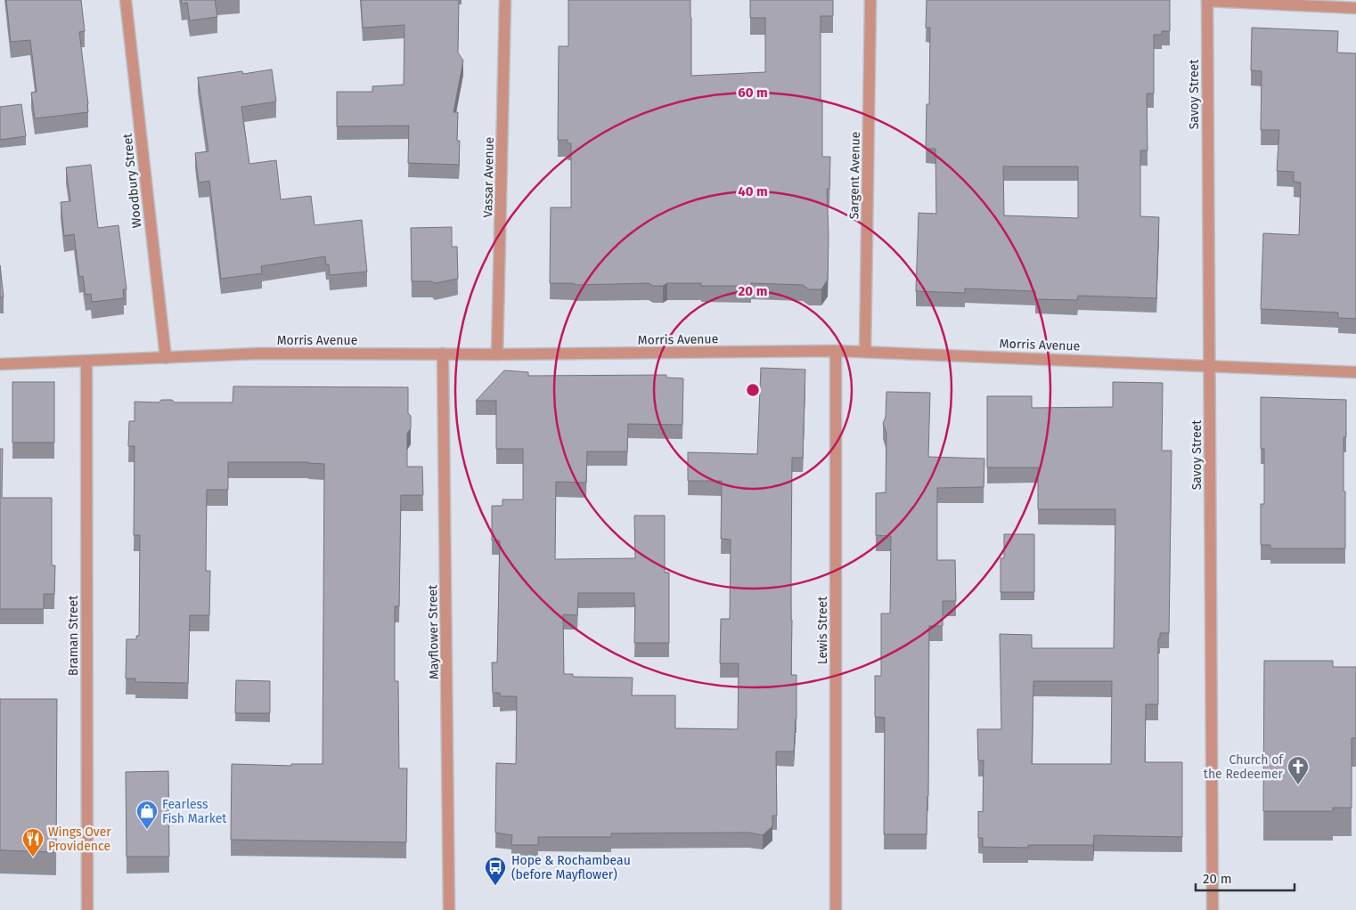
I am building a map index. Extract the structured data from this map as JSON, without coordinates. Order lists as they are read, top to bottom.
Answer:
{
  "streets": {
    "street": [
      "Savoy Street",
      "Sargent Avenue",
      "Vassar Avenue",
      "Woodbury Street",
      "Morris Avenue",
      "Lewis Street",
      "Mayflower Street",
      "Braman Street"
    ]
  },
  "crossings": [
    ["Savoy Street", "Morris Avenue"],
    ["Sargent Avenue", "Morris Avenue"],
    ["Vassar Avenue", "Morris Avenue"],
    ["Woodbury Street", "Morris Avenue"],
    ["Morris Avenue", "Lewis Street"],
    ["Morris Avenue", "Mayflower Street"],
    ["Morris Avenue", "Braman Street"]
  ],
  "places": {
    "church": ["Church of the Redeemer"],
    "shop": ["Fearless Fish Market"],
    "restaurant": ["Wings Over Providence"],
    "bus stop": ["Hope & Rochambeau (before Mayflower)"]
  },
  "scale_bar": "20 m",
  "rings": ["60 m", "40 m", "20 m"]
}
